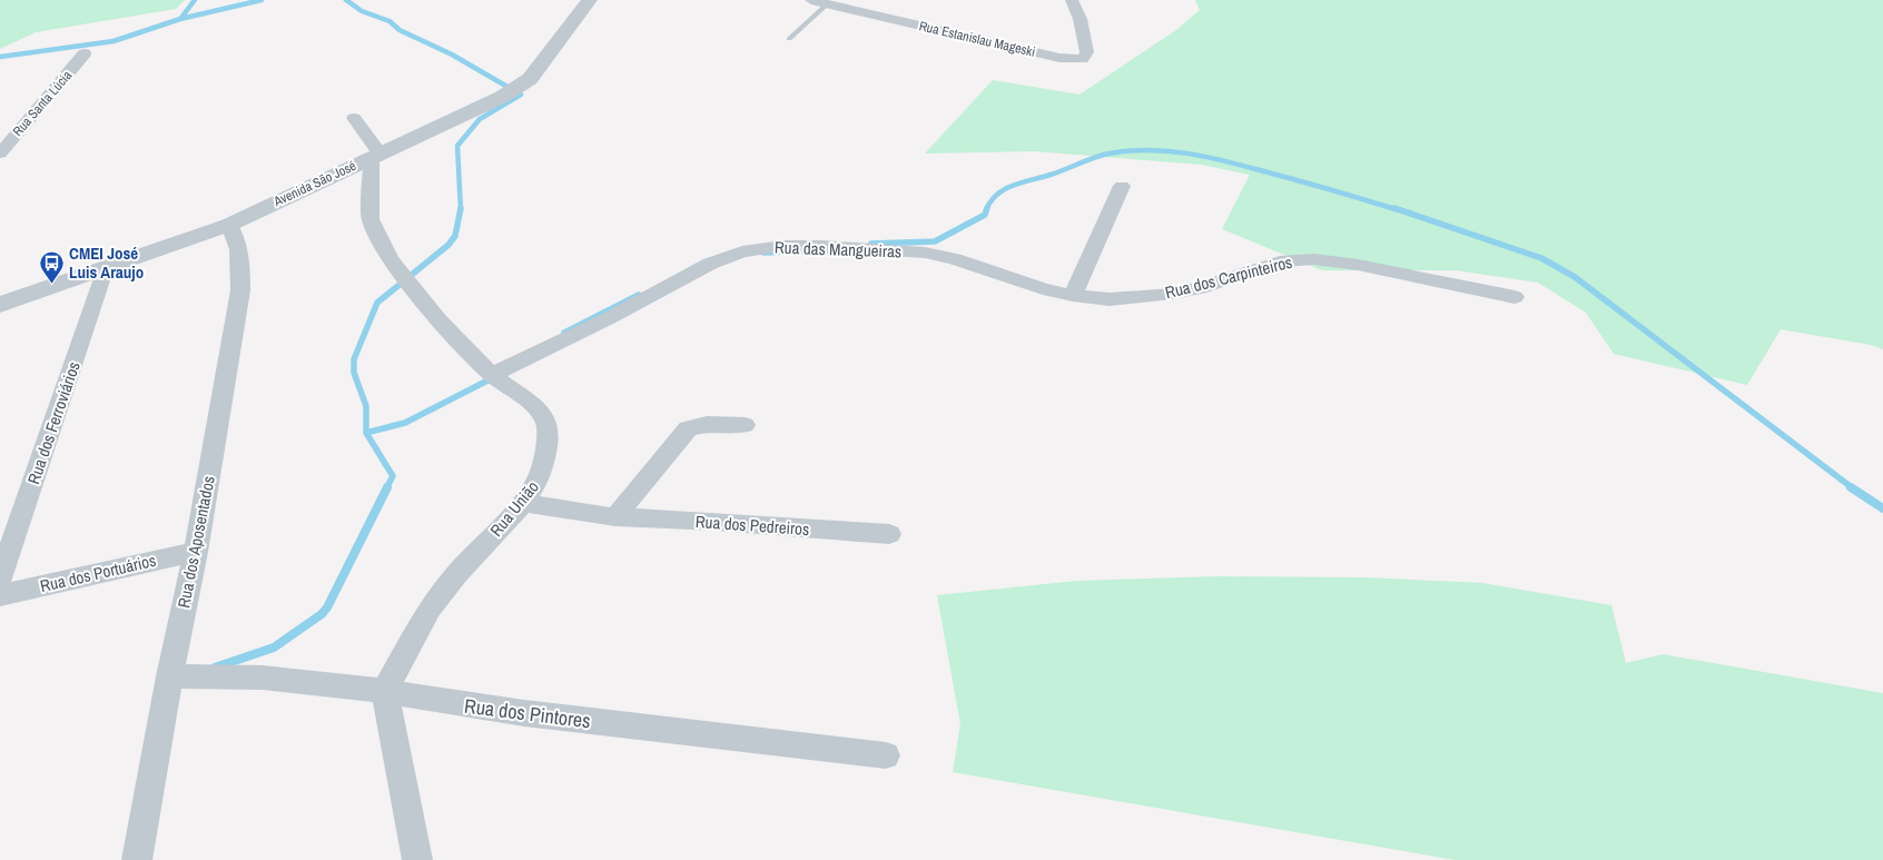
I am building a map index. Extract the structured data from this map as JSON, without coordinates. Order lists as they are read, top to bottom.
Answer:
{
  "streets": {
    "street": [
      "Rua Estanislau Mageski",
      "Rua Santa Lúcia",
      "Avenida São José",
      "Rua das Mangueiras",
      "Rua dos Carpinteiros",
      "Rua dos Ferroviários",
      "Rua União",
      "Rua dos Pedreiros",
      "Rua dos Aposentados",
      "Rua dos Portuários",
      "Rua dos Pintores"
    ]
  },
  "crossings": [
    ["Avenida São José", "Rua dos Ferroviários"],
    ["Avenida São José", "Rua União"],
    ["Avenida São José", "Rua dos Aposentados"],
    ["Rua das Mangueiras", "Rua dos Carpinteiros"],
    ["Rua das Mangueiras", "Rua União"],
    ["Rua União", "Rua dos Pedreiros"],
    ["Rua União", "Rua dos Pintores"],
    ["Rua dos Aposentados", "Rua dos Portuários"],
    ["Rua dos Aposentados", "Rua dos Pintores"]
  ],
  "places": {
    "bus stop": ["CMEI José Luis Araujo"]
  }
}
